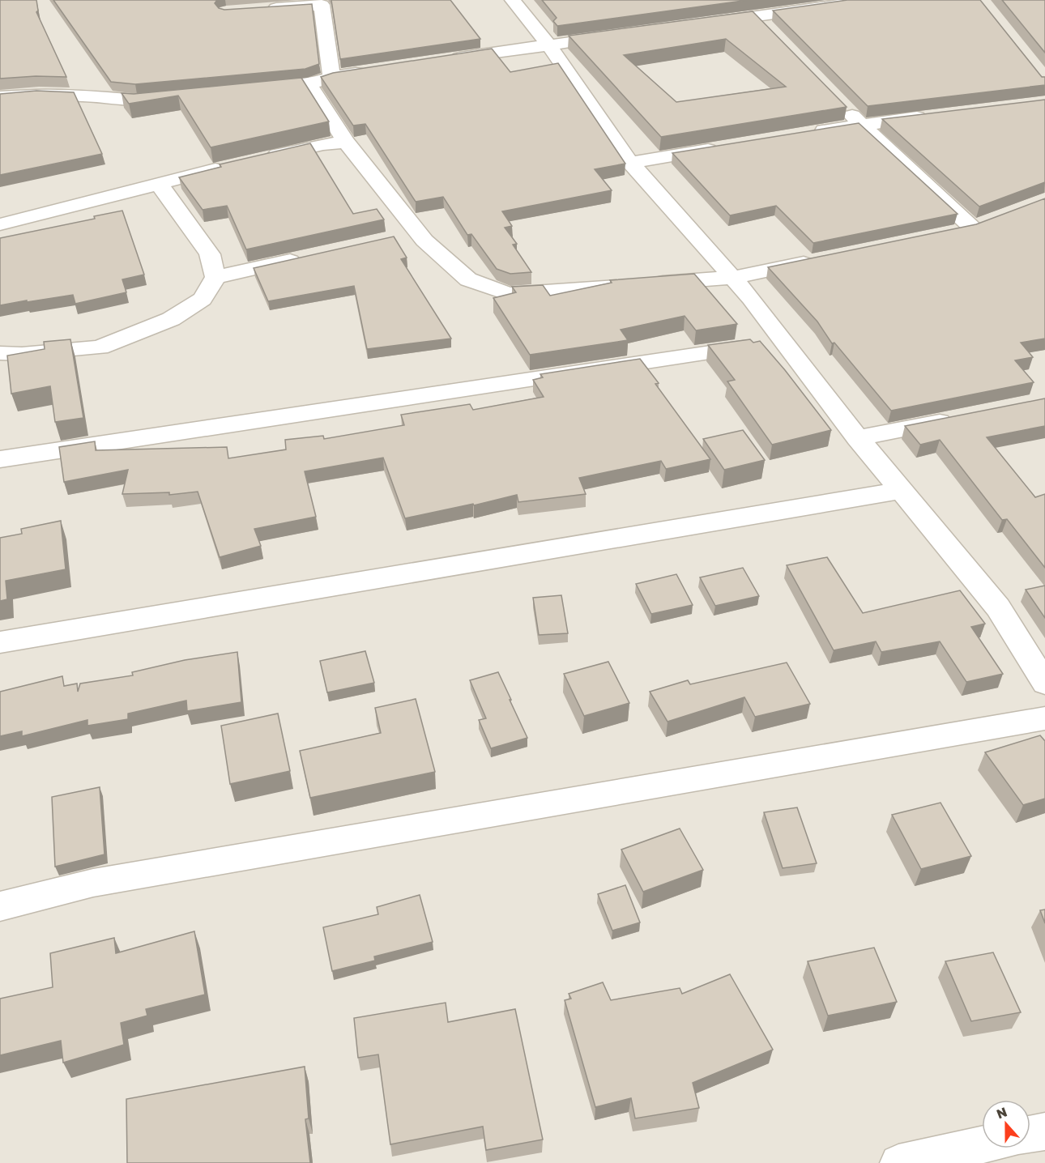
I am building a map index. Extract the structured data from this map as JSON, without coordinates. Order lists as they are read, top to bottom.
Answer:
{
  "north": "top"
}
